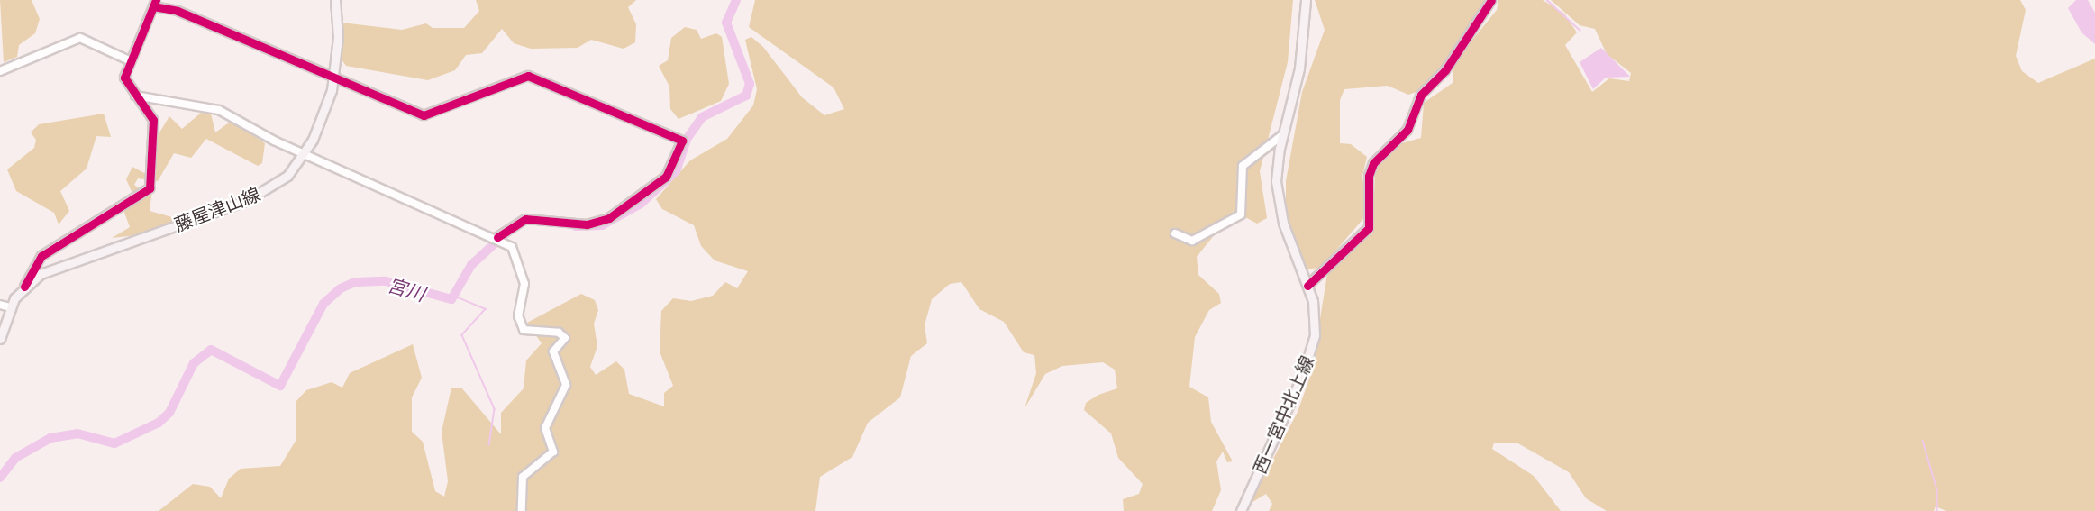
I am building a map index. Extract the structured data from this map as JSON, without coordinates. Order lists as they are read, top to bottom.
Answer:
{
  "streets": {
    "main road": ["藤屋津山線", "西一宮中北上線"]
  },
  "water": ["宮川"]
}
